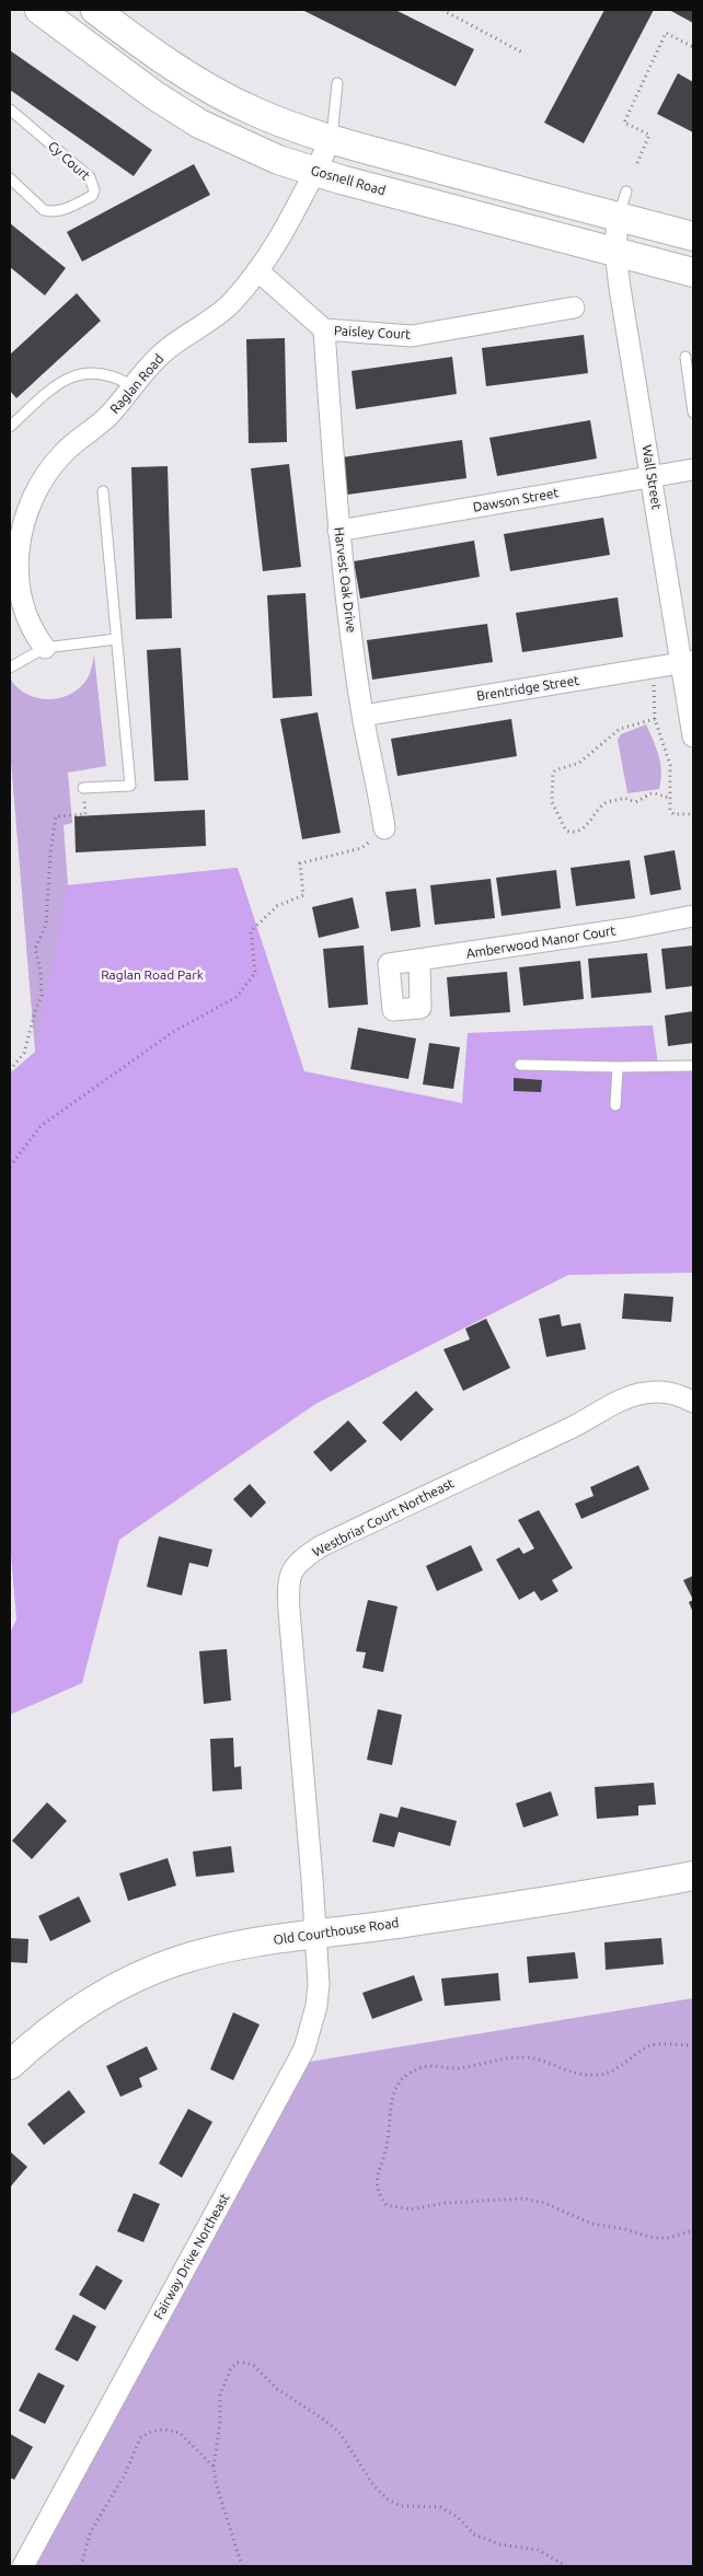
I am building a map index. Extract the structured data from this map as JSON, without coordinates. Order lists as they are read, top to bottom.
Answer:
{
  "streets": {
    "main road": ["Gosnell Road", "Old Courthouse Road"],
    "street": [
      "Paisley Court",
      "Raglan Road",
      "Wall Street",
      "Dawson Street",
      "Harvest Oak Drive",
      "Brentridge Street",
      "Amberwood Manor Court",
      "Westbriar Court Northeast",
      "Fairway Drive Northeast"
    ],
    "lane": ["Cy Court"]
  },
  "crossings": [
    ["Gosnell Road", "Raglan Road"],
    ["Gosnell Road", "Wall Street"],
    ["Paisley Court", "Raglan Road"],
    ["Paisley Court", "Harvest Oak Drive"],
    ["Wall Street", "Dawson Street"],
    ["Wall Street", "Brentridge Street"],
    ["Dawson Street", "Harvest Oak Drive"],
    ["Harvest Oak Drive", "Brentridge Street"],
    ["Westbriar Court Northeast", "Old Courthouse Road"],
    ["Westbriar Court Northeast", "Fairway Drive Northeast"],
    ["Old Courthouse Road", "Fairway Drive Northeast"]
  ],
  "parks": ["Raglan Road Park"]
}
